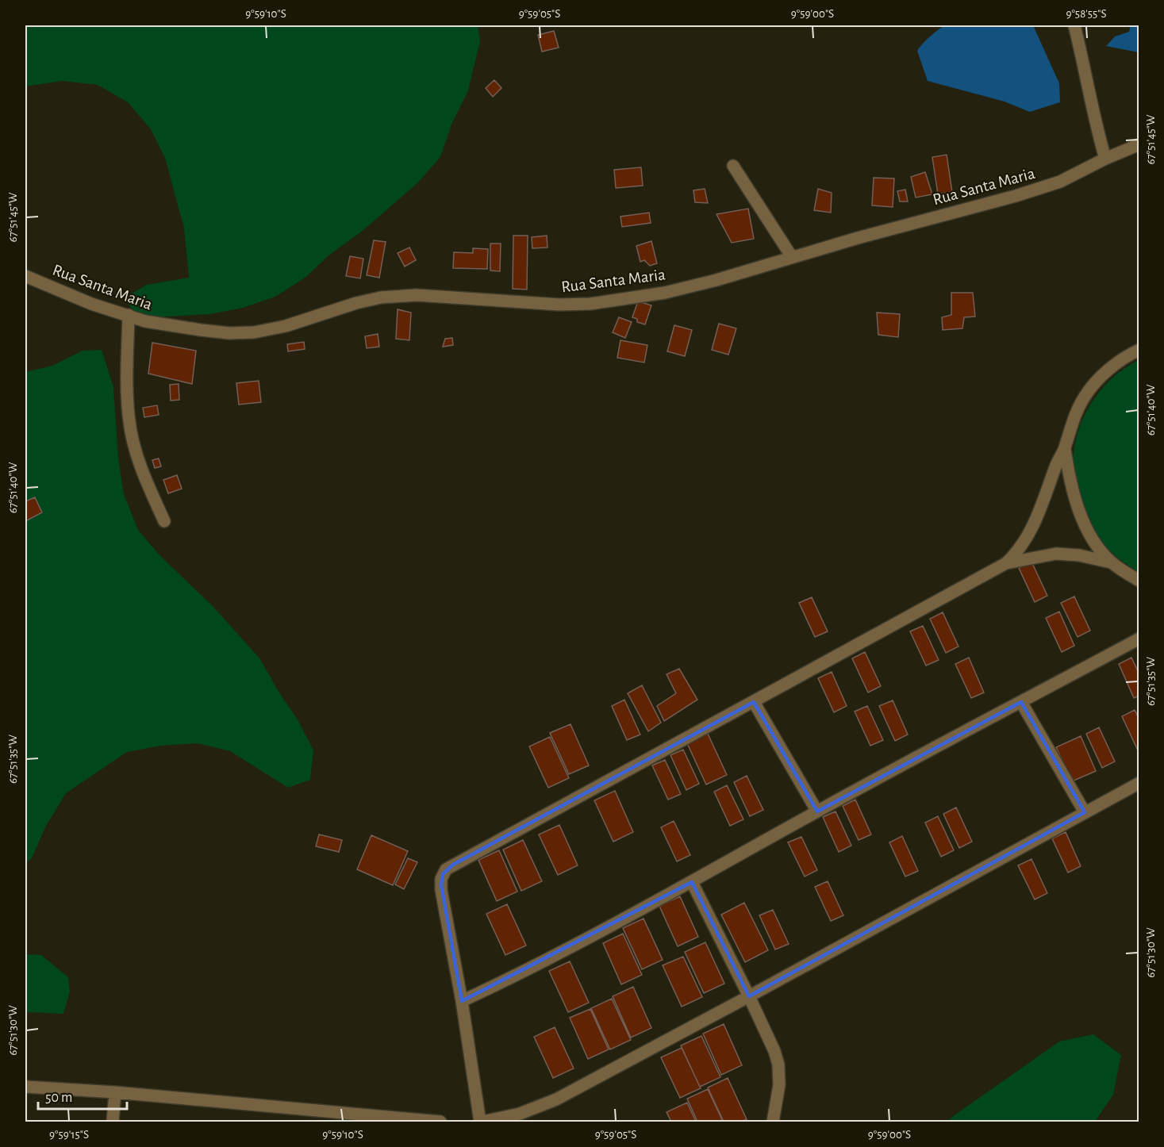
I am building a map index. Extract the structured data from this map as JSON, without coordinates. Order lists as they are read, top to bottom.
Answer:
{
  "streets": {
    "street": ["Rua Santa Maria"]
  },
  "scale_bar": "50 m",
  "coordinates": [
    "9°59'10\"S",
    "9°59'05\"S",
    "9°59'00\"S",
    "9°58'55\"S",
    "67°51'45\"W",
    "67°51'40\"W",
    "67°51'35\"W",
    "67°51'30\"W",
    "9°59'15\"S"
  ]
}
